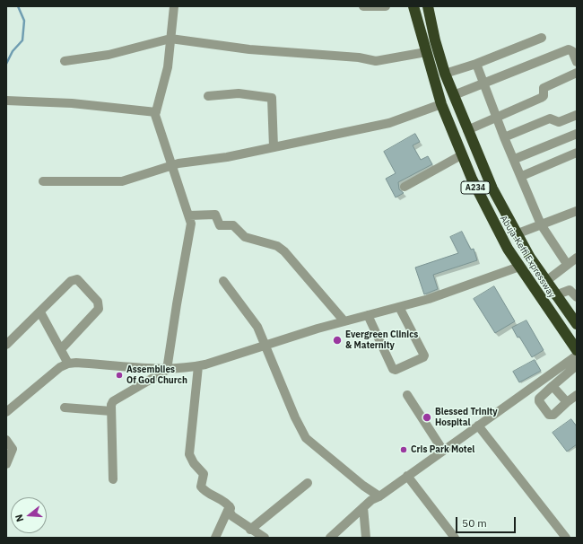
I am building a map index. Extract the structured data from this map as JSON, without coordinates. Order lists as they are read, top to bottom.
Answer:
{
  "streets": {
    "highway": ["A234", "Abuja-Keffi Expressway"]
  },
  "places": [
    "Evergreen Clinics & Maternity",
    "Assemblies Of God Church",
    "Blessed Trinity Hospital",
    "Cris Park Motel"
  ],
  "scale_bar": "50 m",
  "north": "left"
}
